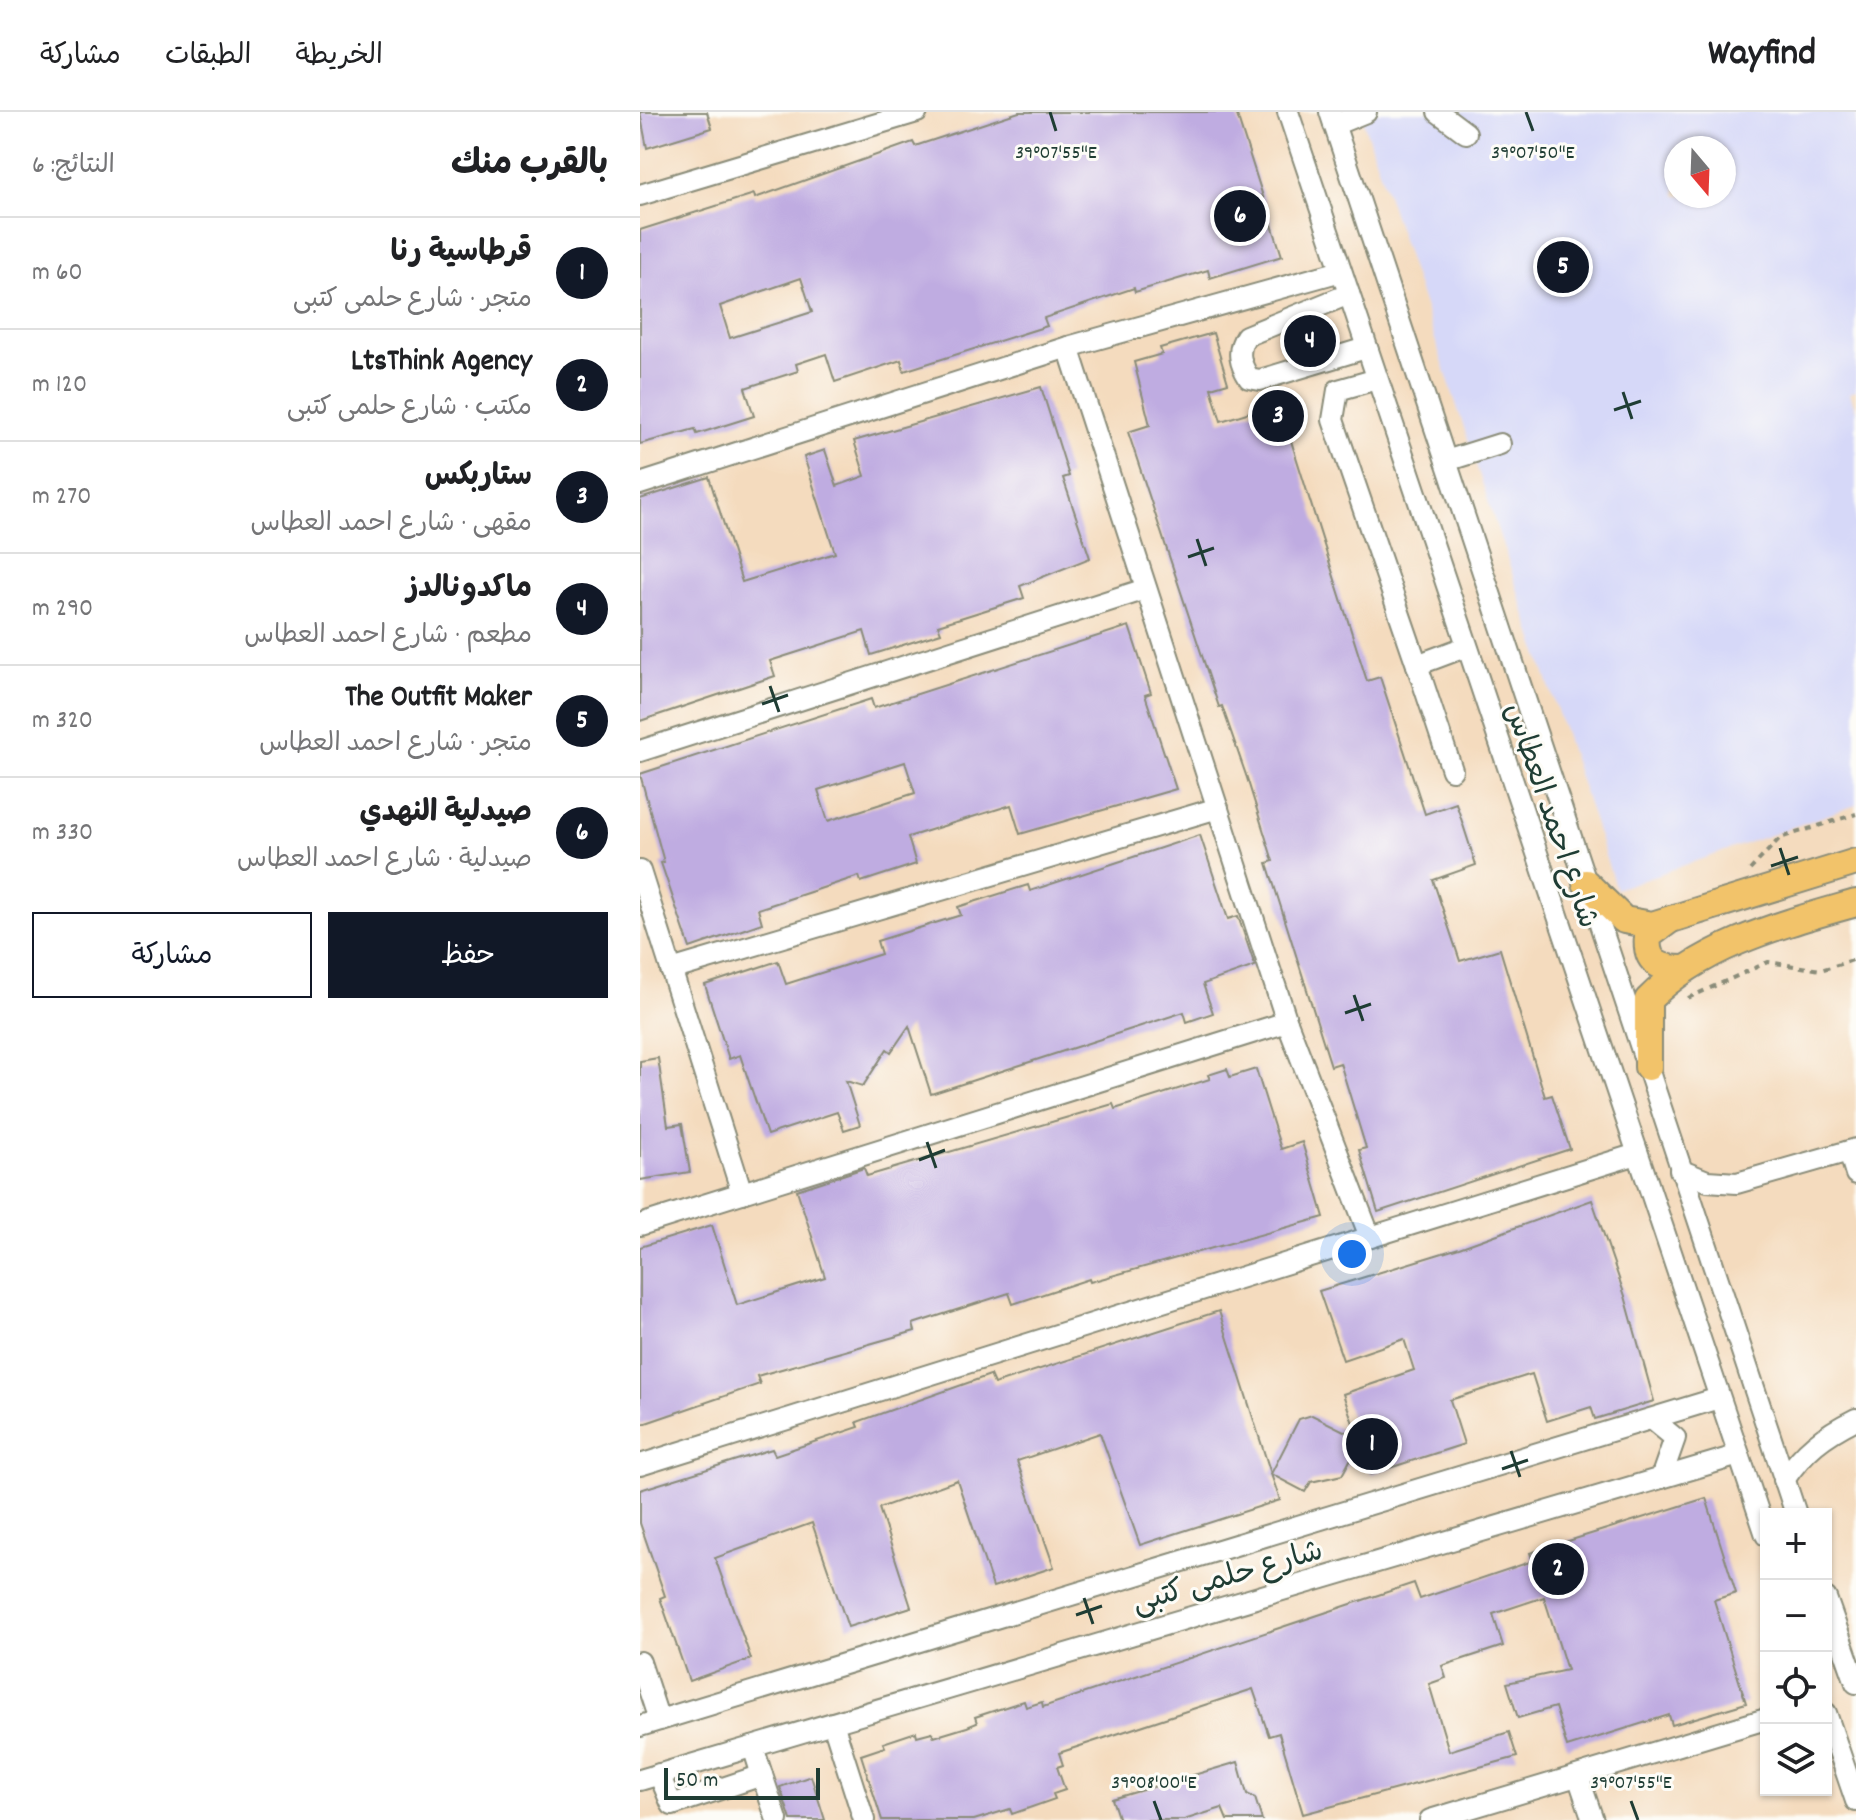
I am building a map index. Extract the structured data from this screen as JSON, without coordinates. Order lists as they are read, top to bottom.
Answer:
{
  "streets": {
    "street": ["شارع احمد العطاس", "شارع حلمى كتبى"]
  },
  "crossings": [
    ["شارع احمد العطاس", "شارع حلمى كتبى"]
  ],
  "scale_bar": "50 m",
  "north": "bottom",
  "page": {
    "header": "Wayfind",
    "nav": ["الخريطة", "الطبقات", "مشاركة"],
    "heading": ["بالقرب منك", "النتائج: 6"],
    "pins": [
      "6",
      "5",
      "4",
      "3",
      "1",
      "2"
    ],
    "list": [
      {
        "mark": "1",
        "name": "قرطاسية رنا",
        "note": "متجر · شارع حلمى كتبى",
        "value": "60 m"
      },
      {
        "mark": "2",
        "name": "LtsThink Agency",
        "note": "مكتب · شارع حلمى كتبى",
        "value": "120 m"
      },
      {
        "mark": "3",
        "name": "ستاربكس",
        "note": "مقهى · شارع احمد العطاس",
        "value": "270 m"
      },
      {
        "mark": "4",
        "name": "ماكدونالدز",
        "note": "مطعم · شارع احمد العطاس",
        "value": "290 m"
      },
      {
        "mark": "5",
        "name": "The Outfit Maker",
        "note": "متجر · شارع احمد العطاس",
        "value": "320 m"
      },
      {
        "mark": "6",
        "name": "صيدلية النهدي",
        "note": "صيدلية · شارع احمد العطاس",
        "value": "330 m"
      }
    ],
    "buttons": ["حفظ", "مشاركة"],
    "map_buttons": ["+", "−"],
    "scale": "50 m"
  },
  "coordinates": ["39°07'50\"E", "39°07'55\"E", "39°08'00\"E"]
}
